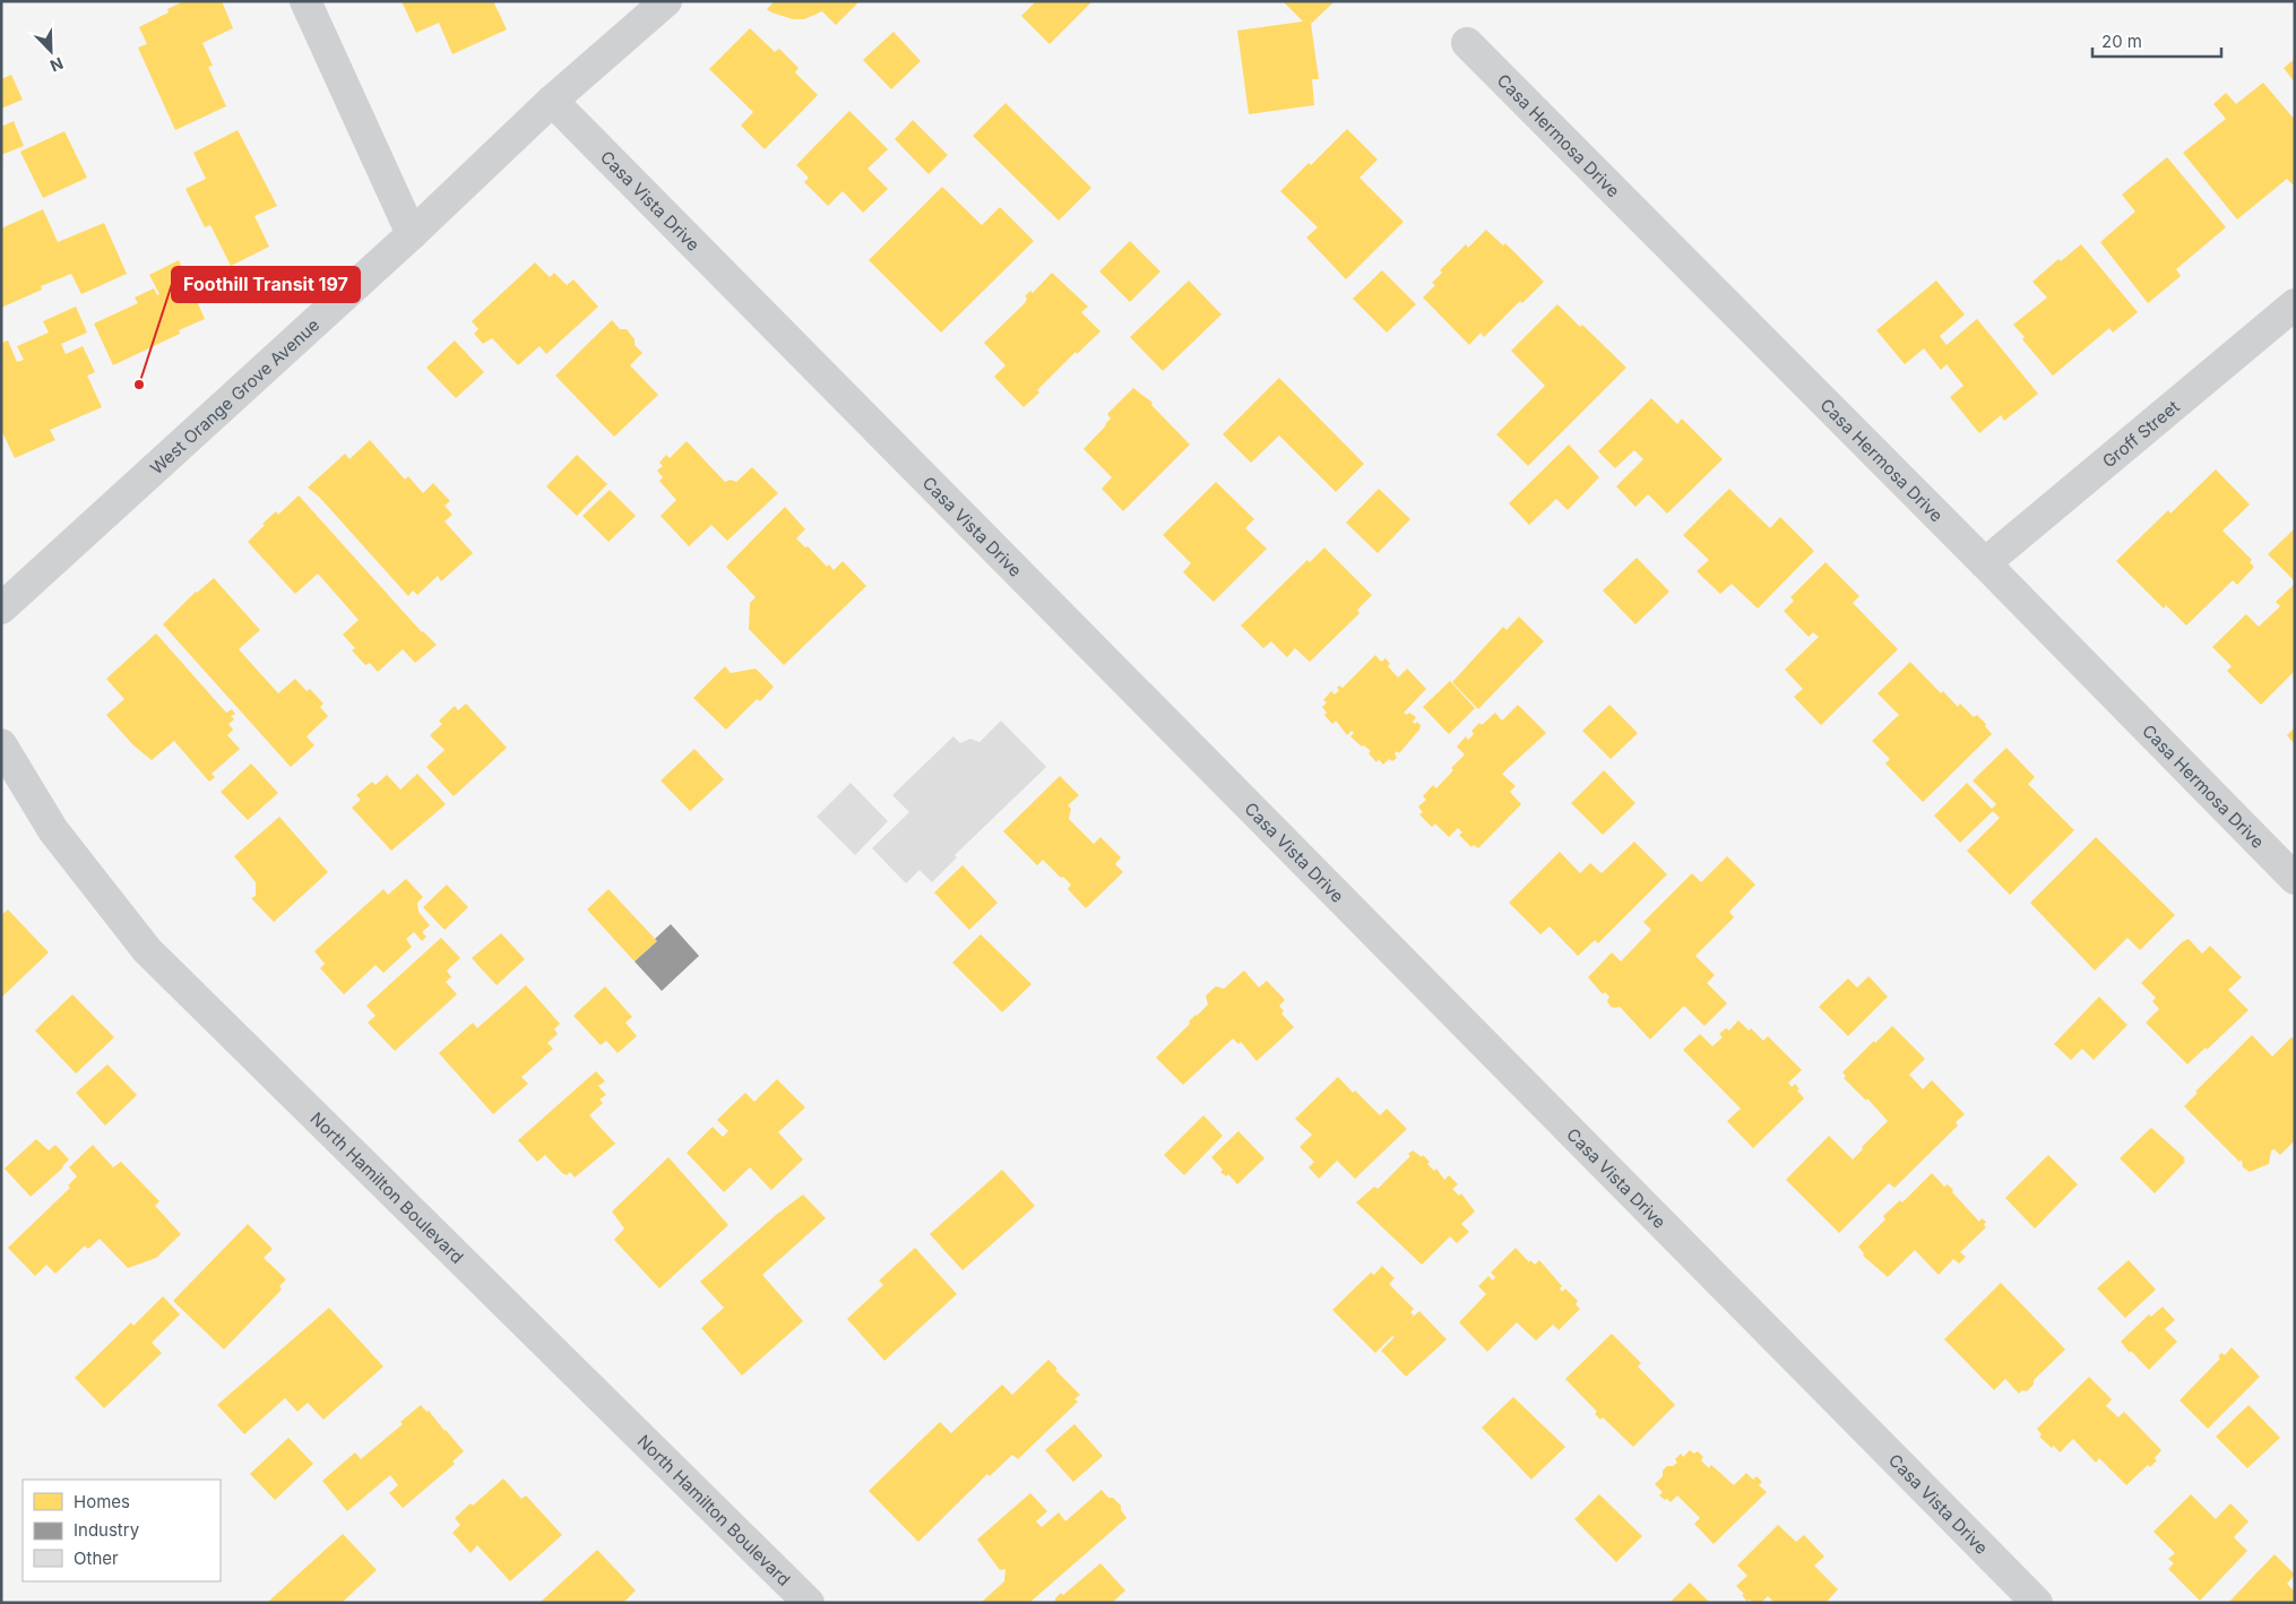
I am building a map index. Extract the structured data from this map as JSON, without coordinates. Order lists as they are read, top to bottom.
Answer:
{
  "streets": {
    "street": [
      "Casa Hermosa Drive",
      "Casa Vista Drive",
      "West Orange Grove Avenue",
      "Groff Street",
      "North Hamilton Boulevard"
    ]
  },
  "crossings": [
    ["Casa Hermosa Drive", "Groff Street"],
    ["Casa Vista Drive", "West Orange Grove Avenue"]
  ],
  "places": ["Foothill Transit 197"],
  "legend": ["Homes", "Industry", "Other"],
  "scale_bar": "20 m",
  "north": "bottom right"
}
